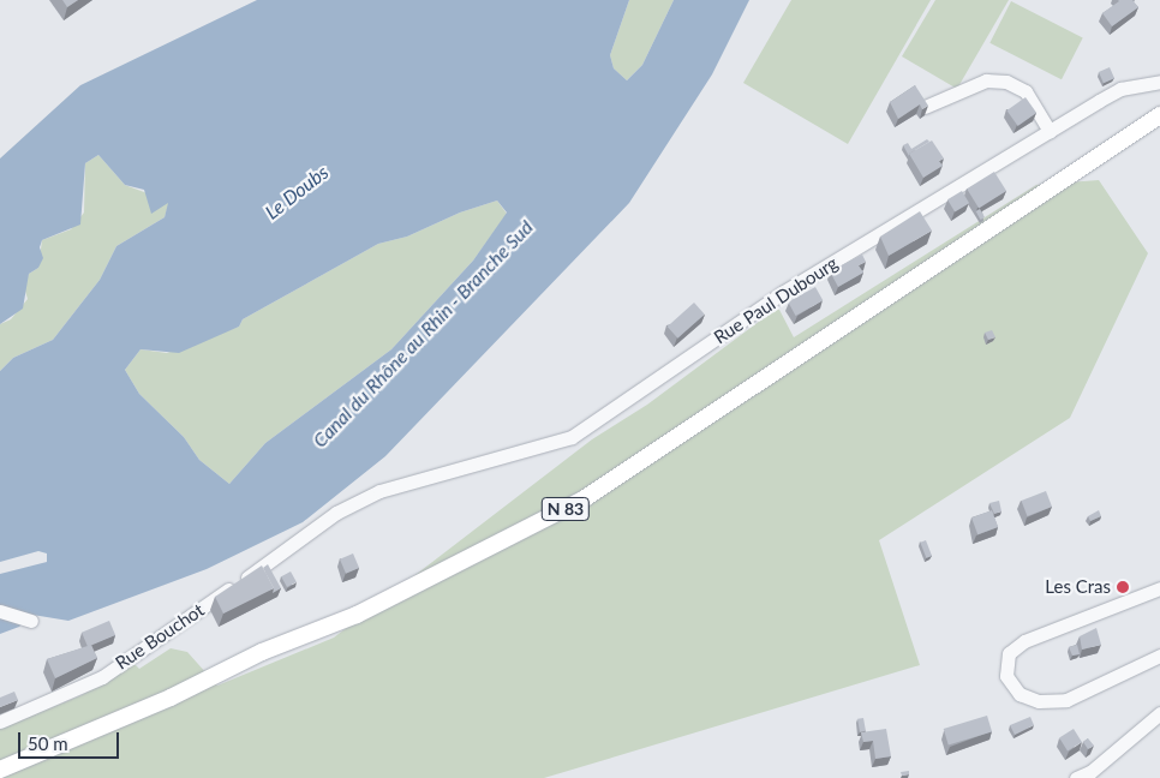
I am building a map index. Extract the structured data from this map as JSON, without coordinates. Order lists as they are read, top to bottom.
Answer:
{
  "streets": {
    "main road": ["N 83"],
    "street": ["Rue Paul Dubourg", "Rue Bouchot"]
  },
  "crossings": [
    ["Rue Paul Dubourg", "Rue Bouchot"]
  ],
  "water": ["Le Doubs", "Canal du Rhône au Rhin - Branche Sud"],
  "places": ["Les Cras"],
  "scale_bar": "50 m"
}
